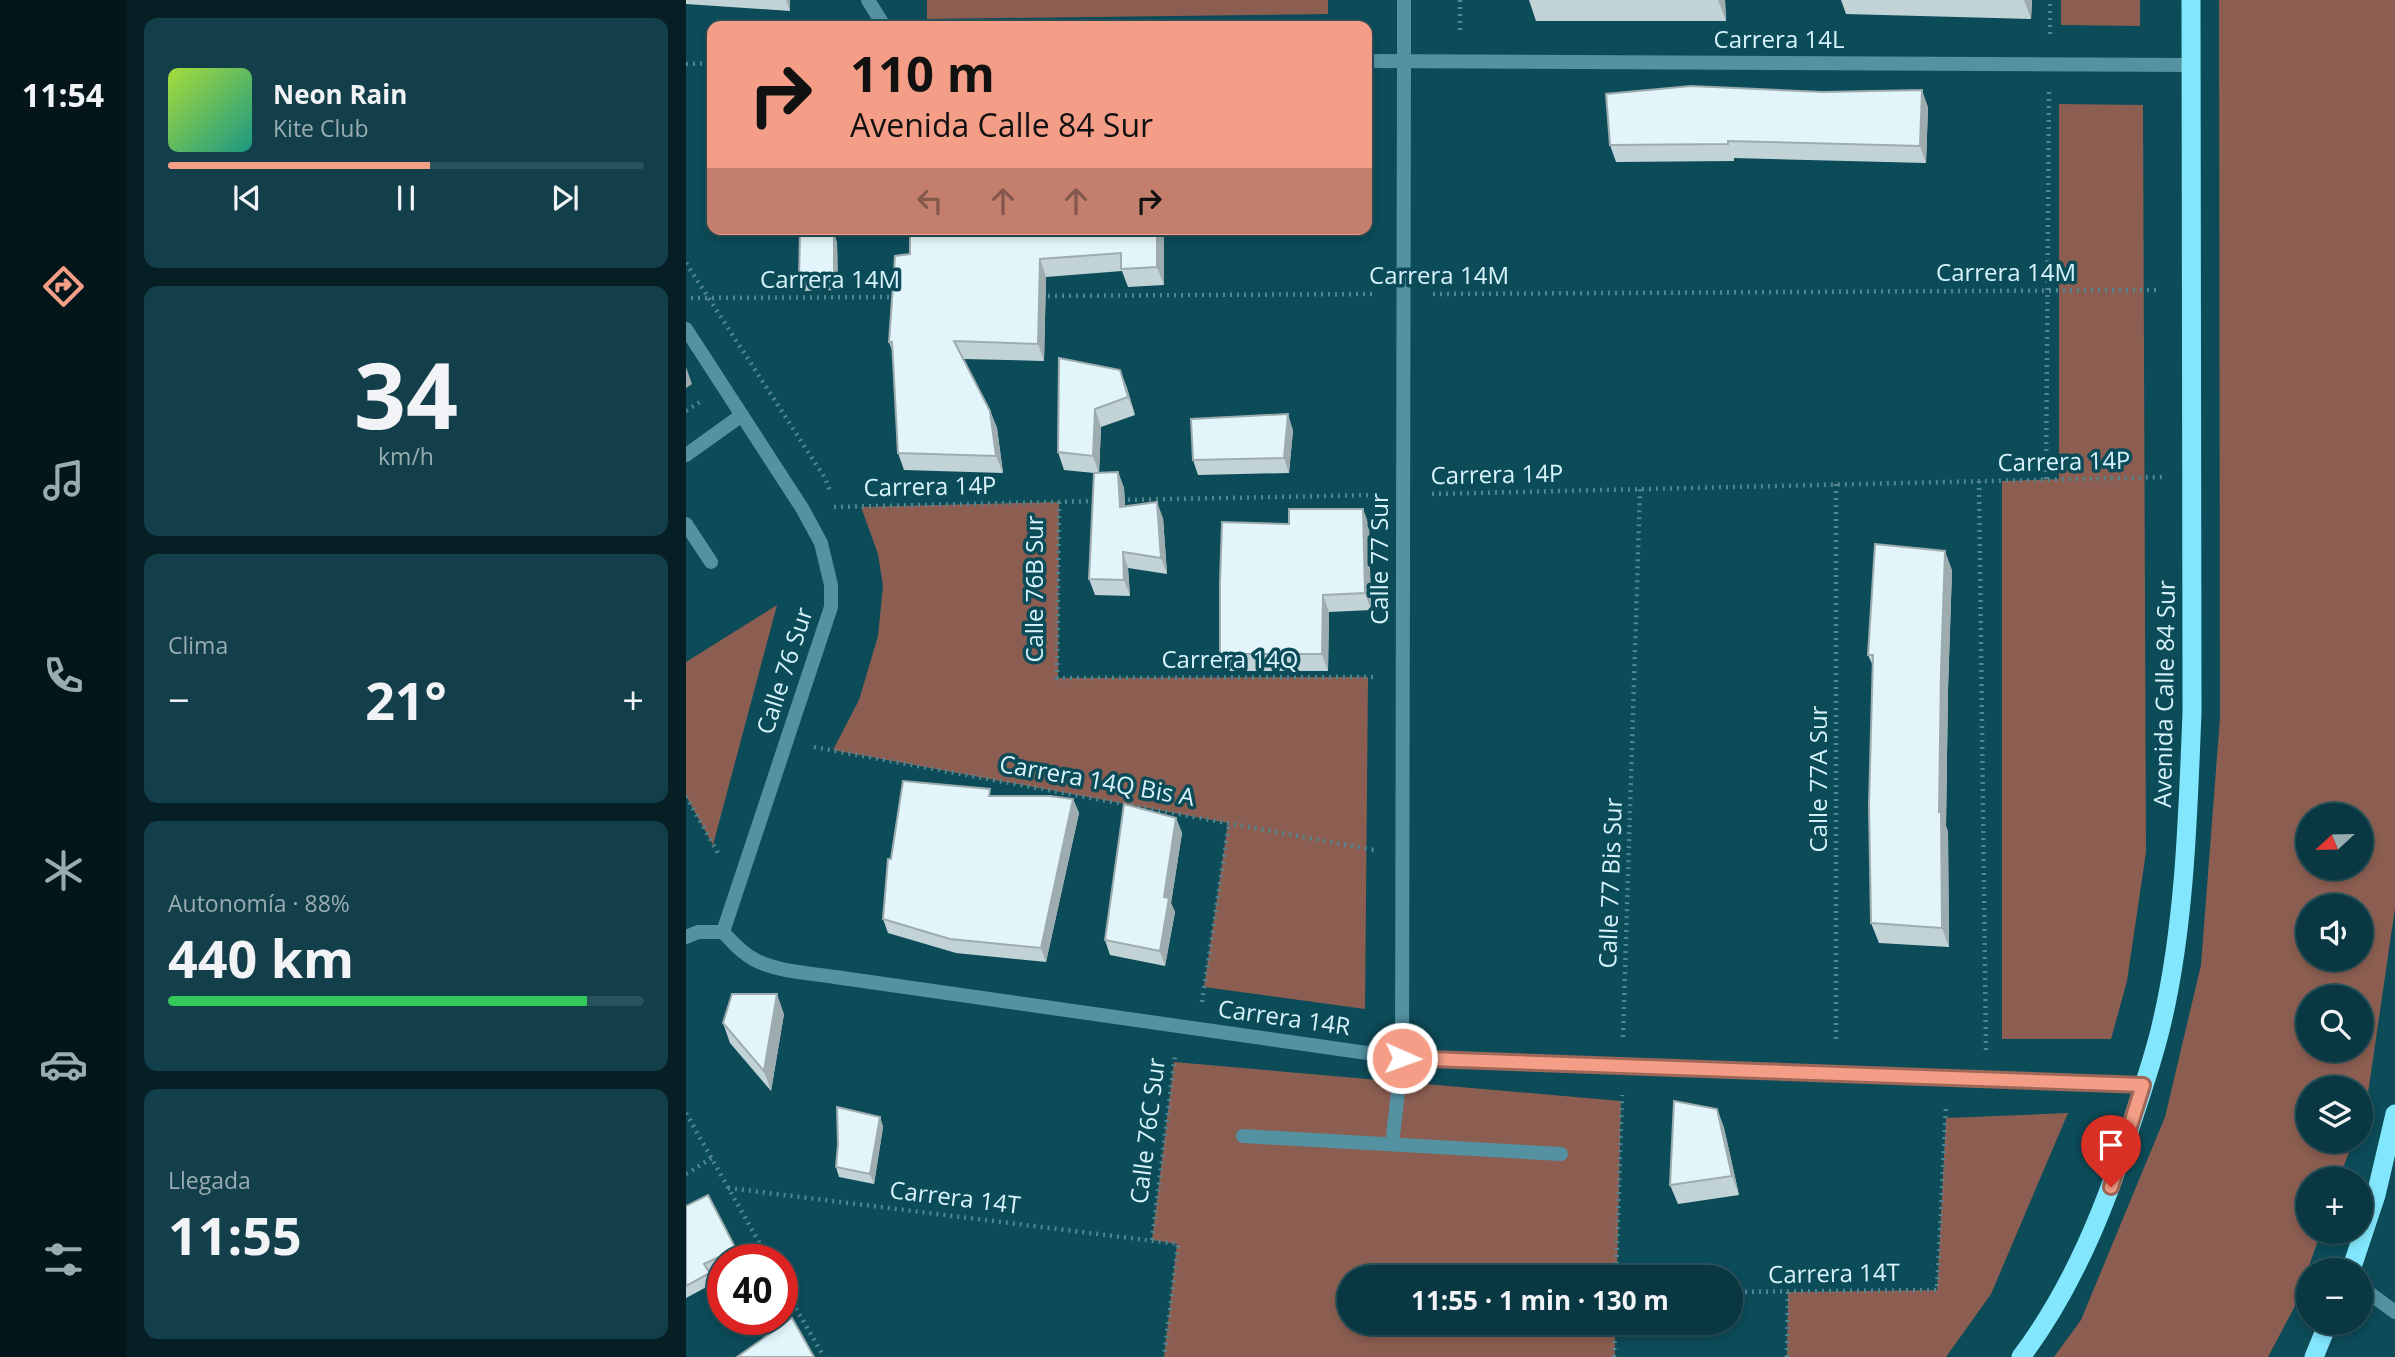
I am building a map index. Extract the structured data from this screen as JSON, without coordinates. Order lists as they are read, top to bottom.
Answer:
{
  "streets": {
    "highway": ["Avenida Calle 84 Sur"],
    "street": [
      "Carrera 14L",
      "Calle 77 Sur",
      "Calle 76 Sur",
      "Carrera 14R"
    ],
    "path": [
      "Carrera 14M",
      "Carrera 14P",
      "Calle 76B Sur",
      "Carrera 14Q",
      "Calle 77A Sur",
      "Carrera 14Q Bis A",
      "Calle 77 Bis Sur",
      "Calle 76C Sur",
      "Carrera 14T"
    ]
  },
  "crossings": [
    ["Carrera 14L", "Calle 77 Sur"],
    ["Carrera 14L", "Avenida Calle 84 Sur"],
    ["Carrera 14M", "Calle 77 Sur"],
    ["Carrera 14M", "Avenida Calle 84 Sur"],
    ["Carrera 14P", "Calle 77 Sur"],
    ["Carrera 14P", "Calle 76B Sur"],
    ["Carrera 14P", "Calle 76 Sur"],
    ["Carrera 14P", "Avenida Calle 84 Sur"],
    ["Carrera 14P", "Calle 77A Sur"],
    ["Carrera 14P", "Calle 77 Bis Sur"],
    ["Calle 77 Sur", "Carrera 14Q"],
    ["Calle 77 Sur", "Carrera 14Q Bis A"],
    ["Calle 77 Sur", "Carrera 14R"],
    ["Calle 76B Sur", "Carrera 14Q"],
    ["Calle 76 Sur", "Carrera 14R"],
    ["Avenida Calle 84 Sur", "Carrera 14R"],
    ["Calle 77A Sur", "Carrera 14R"],
    ["Calle 77 Bis Sur", "Carrera 14R"],
    ["Carrera 14R", "Calle 76C Sur"],
    ["Carrera 14R", "Carrera 14T"],
    ["Calle 76C Sur", "Carrera 14T"]
  ],
  "north": "left",
  "page": {
    "tabs": "11:54",
    "turn": ["110 m", "Avenida Calle 84 Sur"],
    "song": ["Neon Rain", "Kite Club"],
    "tile": [
      ["34", "km/h"],
      "Clima",
      ["Autonomía · 88%", "440 km"],
      ["Llegada", "11:55"]
    ],
    "heat": ["−", "21°", "+"],
    "map_buttons": ["+", "−"],
    "limit": "40",
    "trip": "11:55 · 1 min · 130 m"
  }
}
